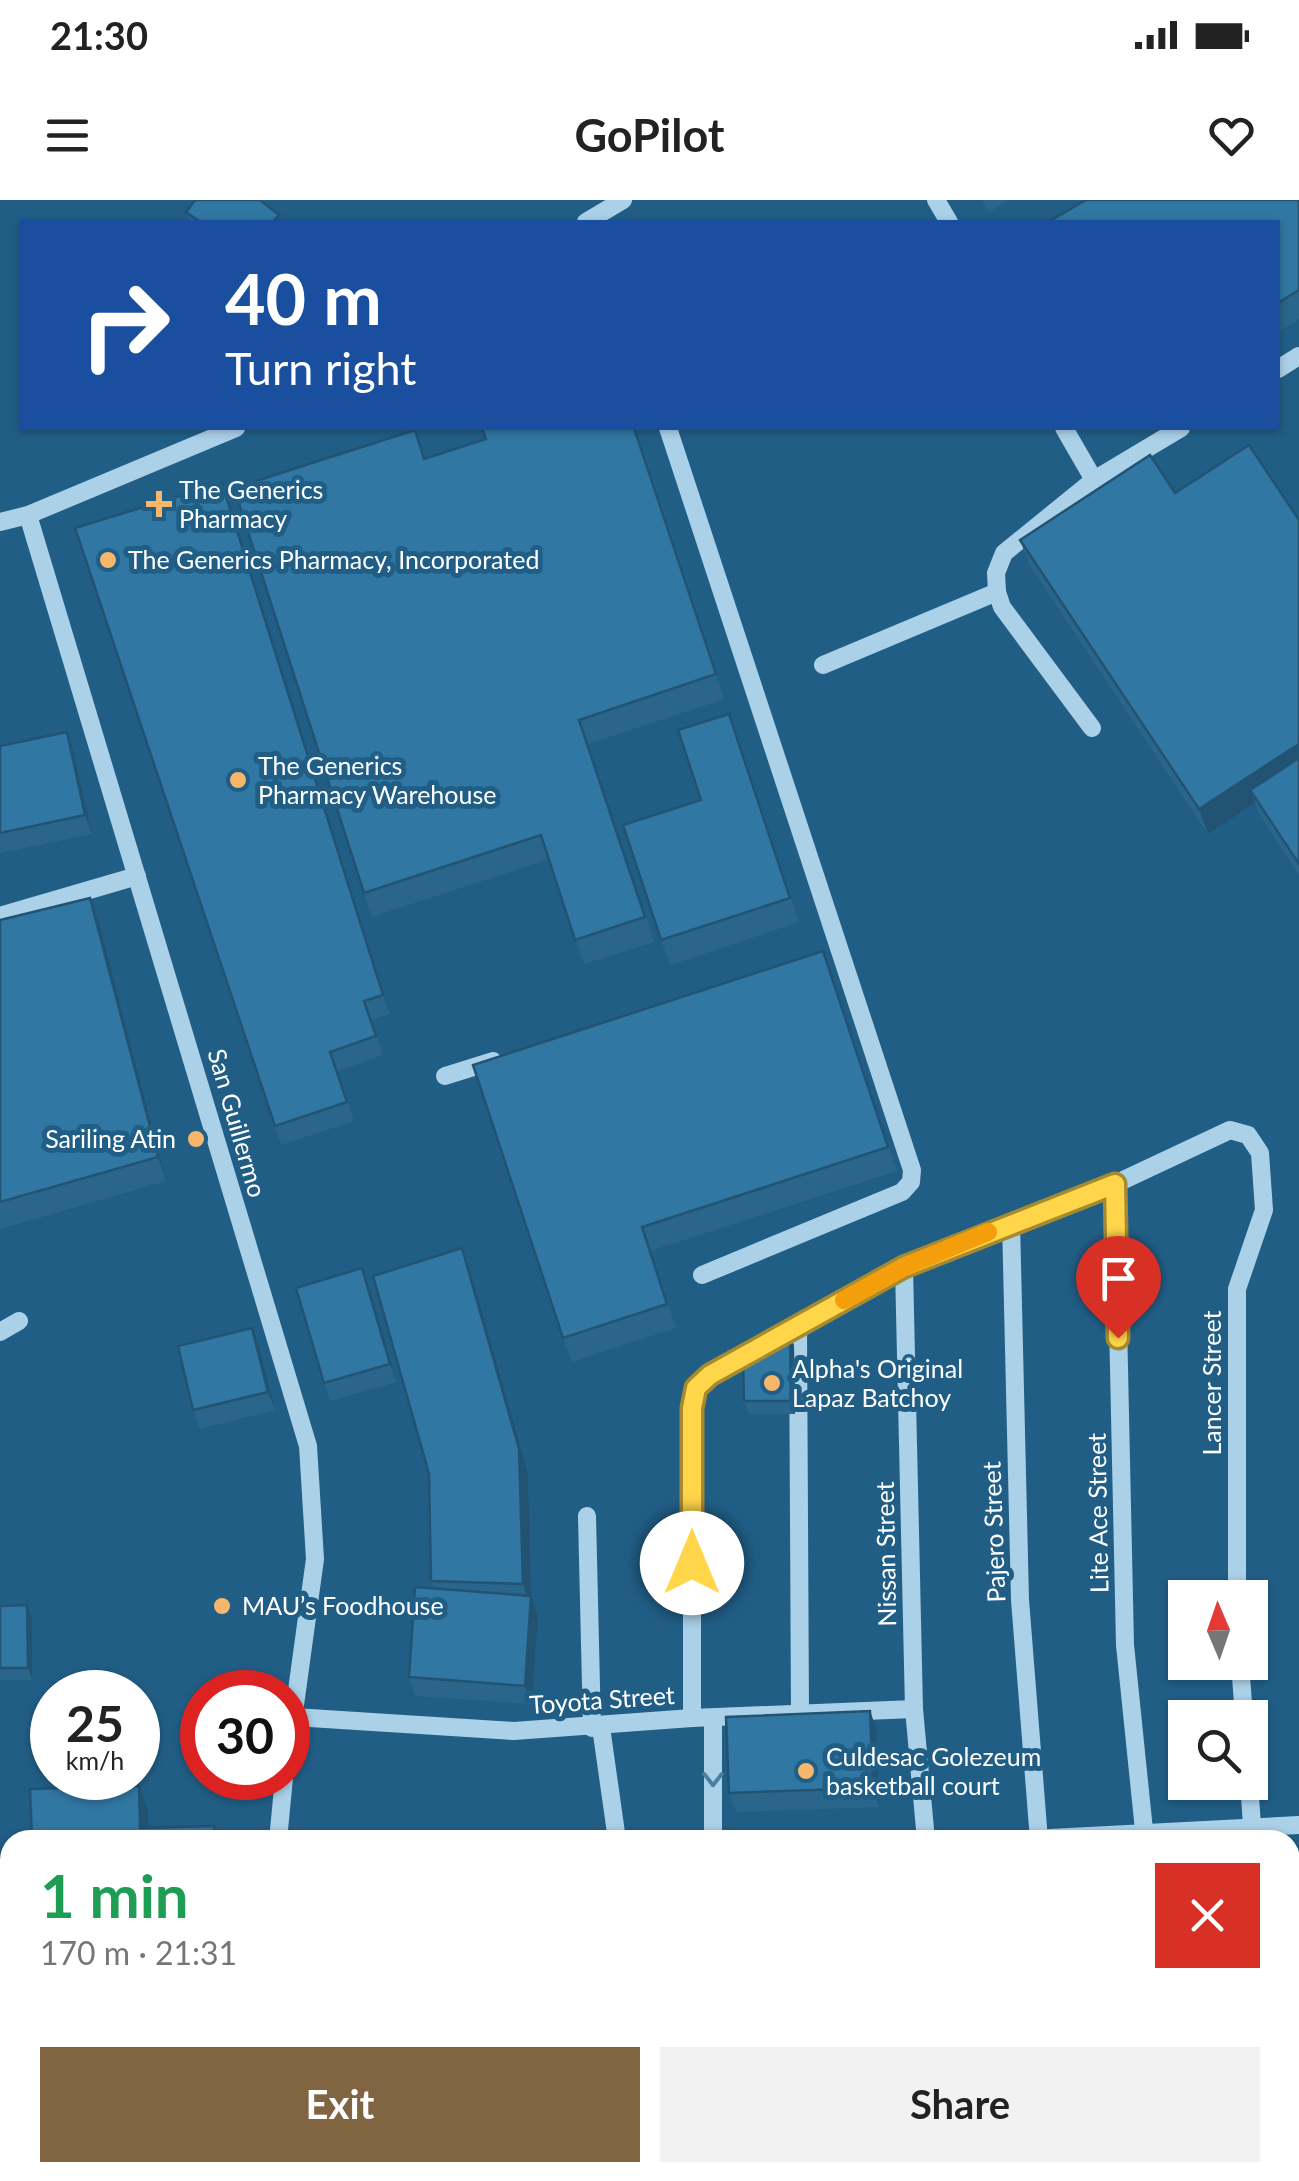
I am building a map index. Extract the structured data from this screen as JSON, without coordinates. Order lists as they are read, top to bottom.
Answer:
{
  "streets": {
    "street": [
      "San Guillermo",
      "Lancer Street",
      "Lite Ace Street",
      "Pajero Street",
      "Nissan Street",
      "Toyota Street"
    ]
  },
  "crossings": [
    ["Lancer Street", "Lite Ace Street"],
    ["Nissan Street", "Toyota Street"]
  ],
  "places": {
    "health": ["The Generics Pharmacy"],
    "other": [
      "The Generics Pharmacy, Incorporated",
      "The Generics Pharmacy Warehouse",
      "Sariling Atin",
      "Alpha's Original Lapaz Batchoy",
      "MAU’s Foodhouse",
      "Culdesac Golezeum basketball court"
    ]
  },
  "north": "top",
  "page": {
    "status": "21:30",
    "header": "GoPilot",
    "turn": ["40 m", "Turn right"],
    "speed": "25 km/h",
    "limit": "30",
    "heading": ["1 min", "170 m · 21:31"],
    "buttons": ["Exit", "Share"]
  }
}
